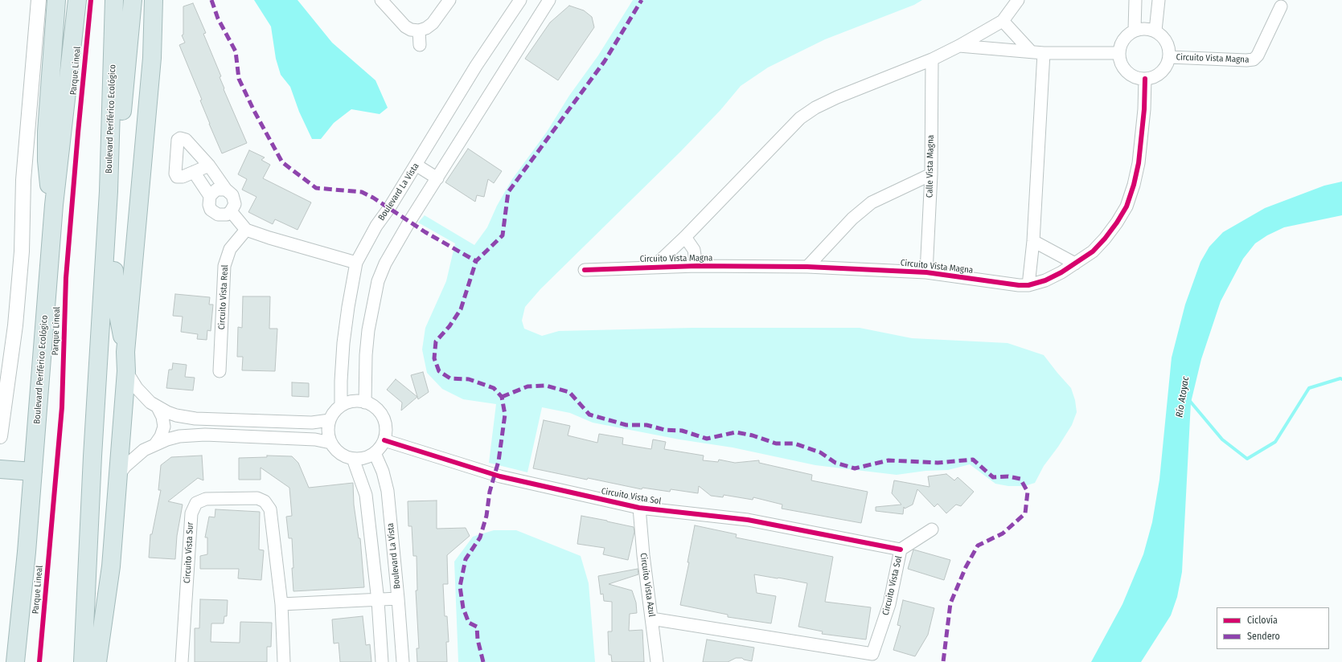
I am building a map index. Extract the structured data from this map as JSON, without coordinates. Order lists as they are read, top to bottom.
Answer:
{
  "streets": {
    "highway": ["Boulevard Periférico Ecológico"],
    "street": [
      "Circuito Vista Magna",
      "Calle Vista Magna",
      "Boulevard La Vista",
      "Circuito Vista Real",
      "Circuito Vista Sol",
      "Circuito Vista Sur",
      "Circuito Vista Azul"
    ],
    "cycle path": ["Parque Lineal"]
  },
  "crossings": [
    ["Circuito Vista Magna", "Calle Vista Magna"],
    ["Boulevard La Vista", "Circuito Vista Sol"],
    ["Circuito Vista Sol", "Circuito Vista Azul"]
  ],
  "water": ["Río Atoyac"],
  "legend": ["Ciclovía", "Sendero"]
}
